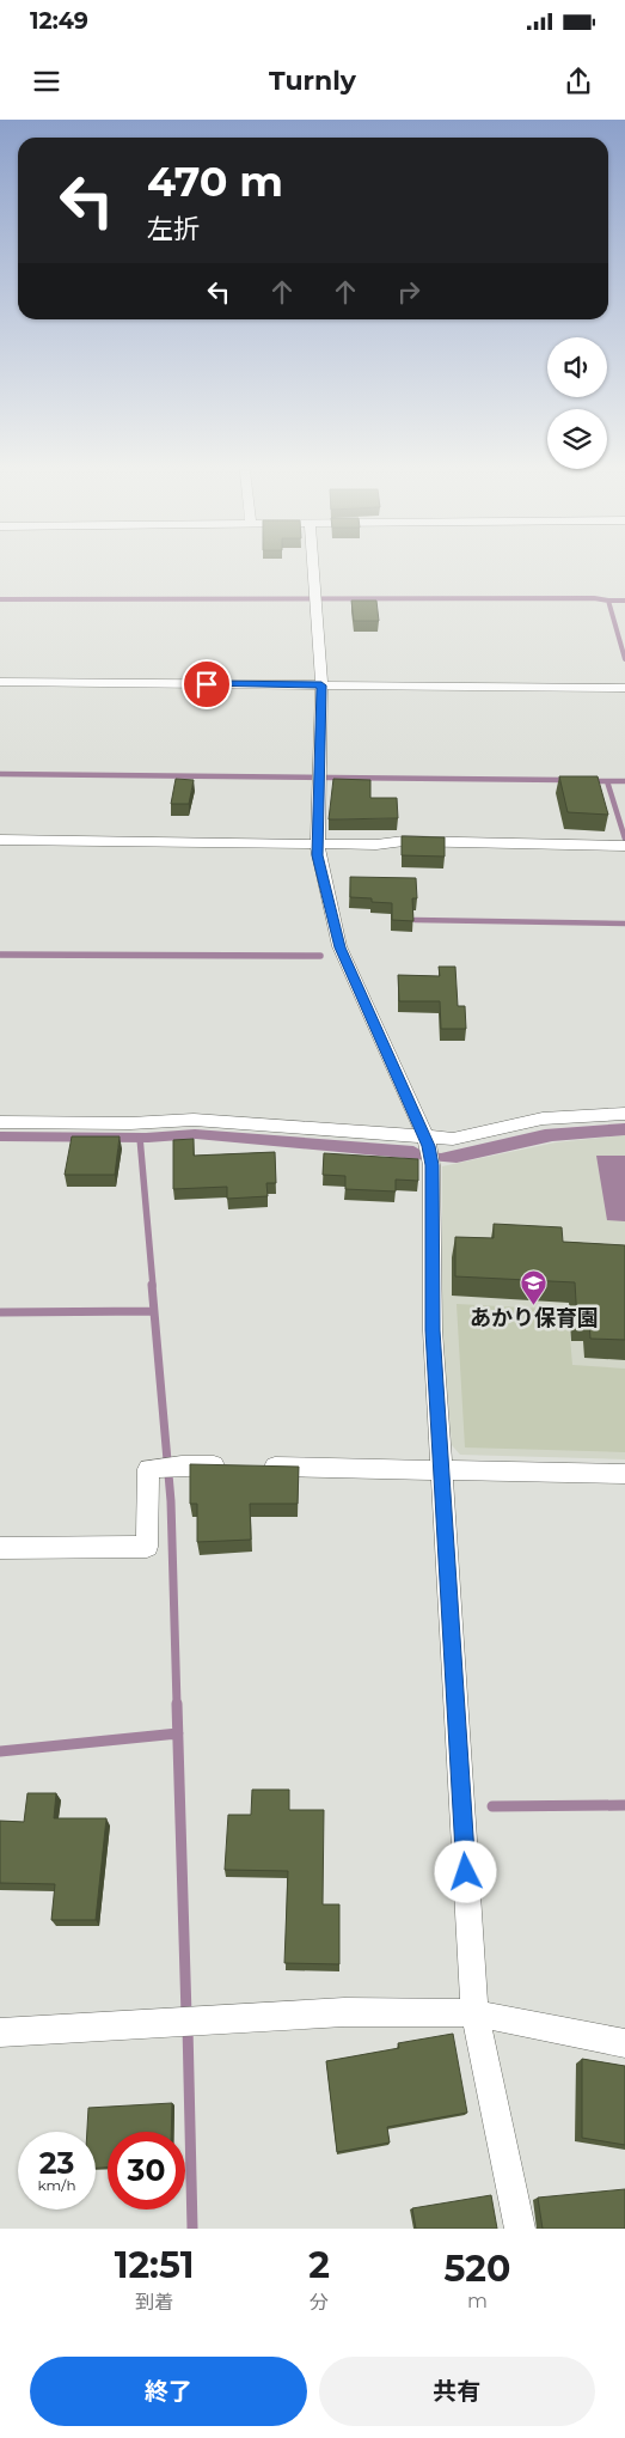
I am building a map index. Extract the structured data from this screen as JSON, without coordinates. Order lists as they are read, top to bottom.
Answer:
{
  "places": {
    "school or university": ["あかり保育園"]
  },
  "page": {
    "status": "12:49",
    "header": "Turnly",
    "turn": ["470 m", "左折"],
    "speed": "23 km/h",
    "limit": "30",
    "eta": [
      "12:51",
      "到着",
      "2",
      "分",
      "520",
      "m"
    ],
    "buttons": ["終了", "共有"]
  }
}
